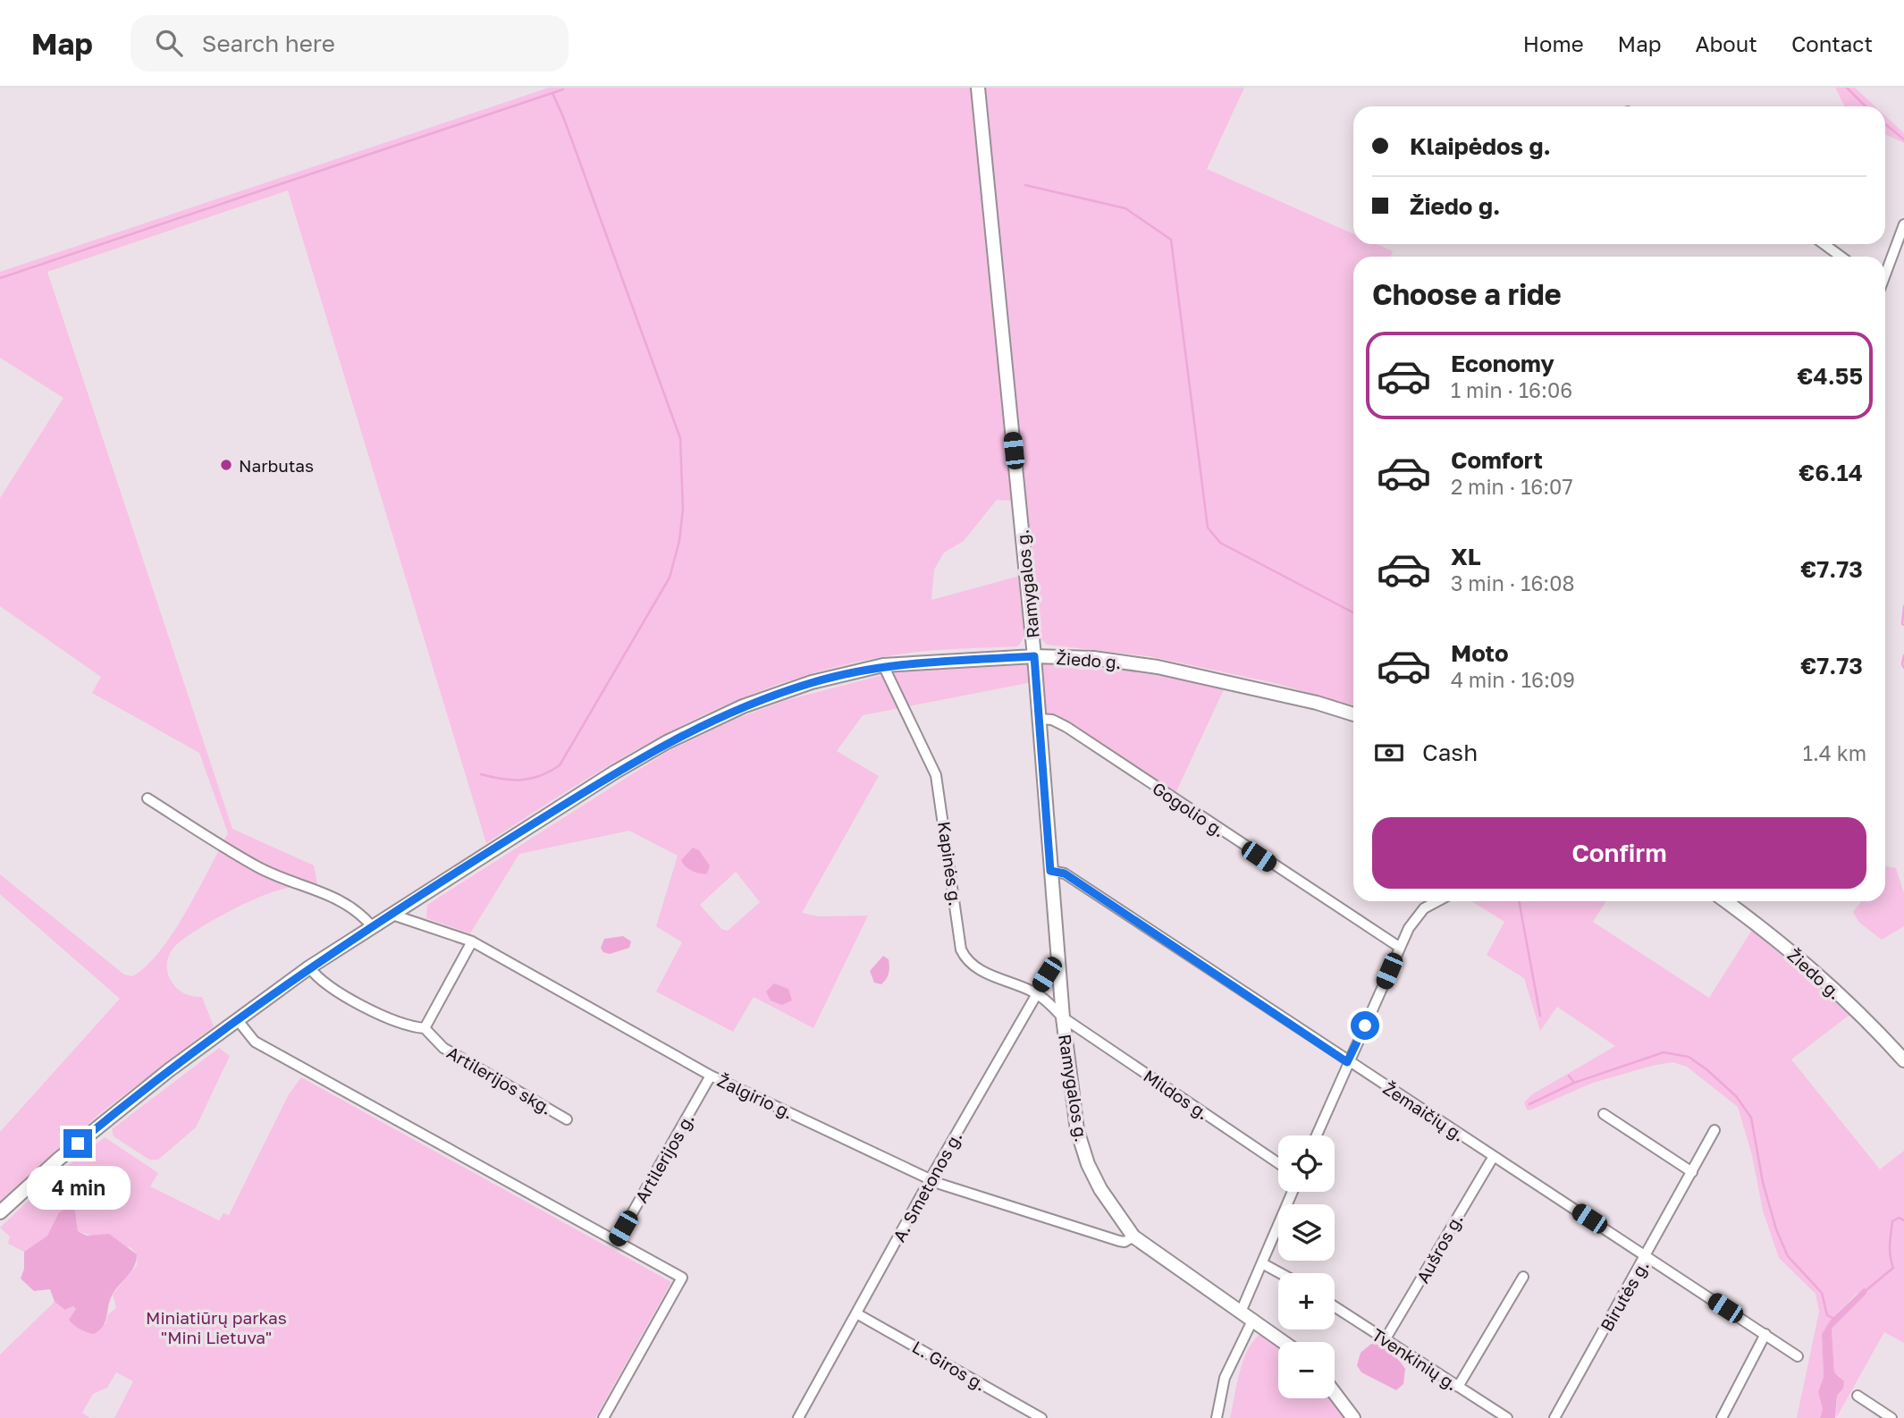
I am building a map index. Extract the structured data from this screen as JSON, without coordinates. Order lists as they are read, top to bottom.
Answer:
{
  "streets": {
    "street": [
      "Ramygalos g.",
      "Žiedo g.",
      "Gogolio g.",
      "Kapinės g.",
      "Artilerijos skg.",
      "Mildos g.",
      "Žalgirio g.",
      "Žemaičių g.",
      "Artilerijos g.",
      "A. Smetonos g.",
      "Aušros g.",
      "Birutės g.",
      "Tvenkinių g.",
      "L. Giros g."
    ]
  },
  "crossings": [
    ["Ramygalos g.", "Žiedo g."],
    ["Ramygalos g.", "Gogolio g."],
    ["Ramygalos g.", "Kapinės g."],
    ["Ramygalos g.", "Mildos g."],
    ["Ramygalos g.", "Žalgirio g."],
    ["Ramygalos g.", "Žemaičių g."],
    ["Ramygalos g.", "A. Smetonos g."],
    ["Žiedo g.", "Kapinės g."],
    ["Žiedo g.", "Žalgirio g."],
    ["Kapinės g.", "Mildos g."],
    ["Kapinės g.", "A. Smetonos g."],
    ["Žalgirio g.", "Artilerijos g."],
    ["Žalgirio g.", "A. Smetonos g."],
    ["Žemaičių g.", "Aušros g."],
    ["Žemaičių g.", "Birutės g."],
    ["A. Smetonos g.", "L. Giros g."],
    ["Aušros g.", "Tvenkinių g."]
  ],
  "parks": ["Miniatiūrų parkas \"Mini Lietuva\""],
  "places": ["Narbutas"],
  "page": {
    "header": "Map",
    "search": "Search here",
    "nav": [
      "Home",
      "Map",
      "About",
      "Contact"
    ],
    "banner": ["Klaipėdos g.", "Žiedo g."],
    "heading": "Choose a ride",
    "list": [
      {
        "name": "Economy",
        "note": "1 min · 16:06",
        "value": "€4.55"
      },
      {
        "name": "Comfort",
        "note": "2 min · 16:07",
        "value": "€6.14"
      },
      {
        "name": "XL",
        "note": "3 min · 16:08",
        "value": "€7.73"
      },
      {
        "name": "Moto",
        "note": "4 min · 16:09",
        "value": "€7.73"
      }
    ],
    "pay": ["Cash", "1.4 km"],
    "buttons": "Confirm",
    "map_buttons": ["+", "−"],
    "bubble": "4 min"
  }
}
